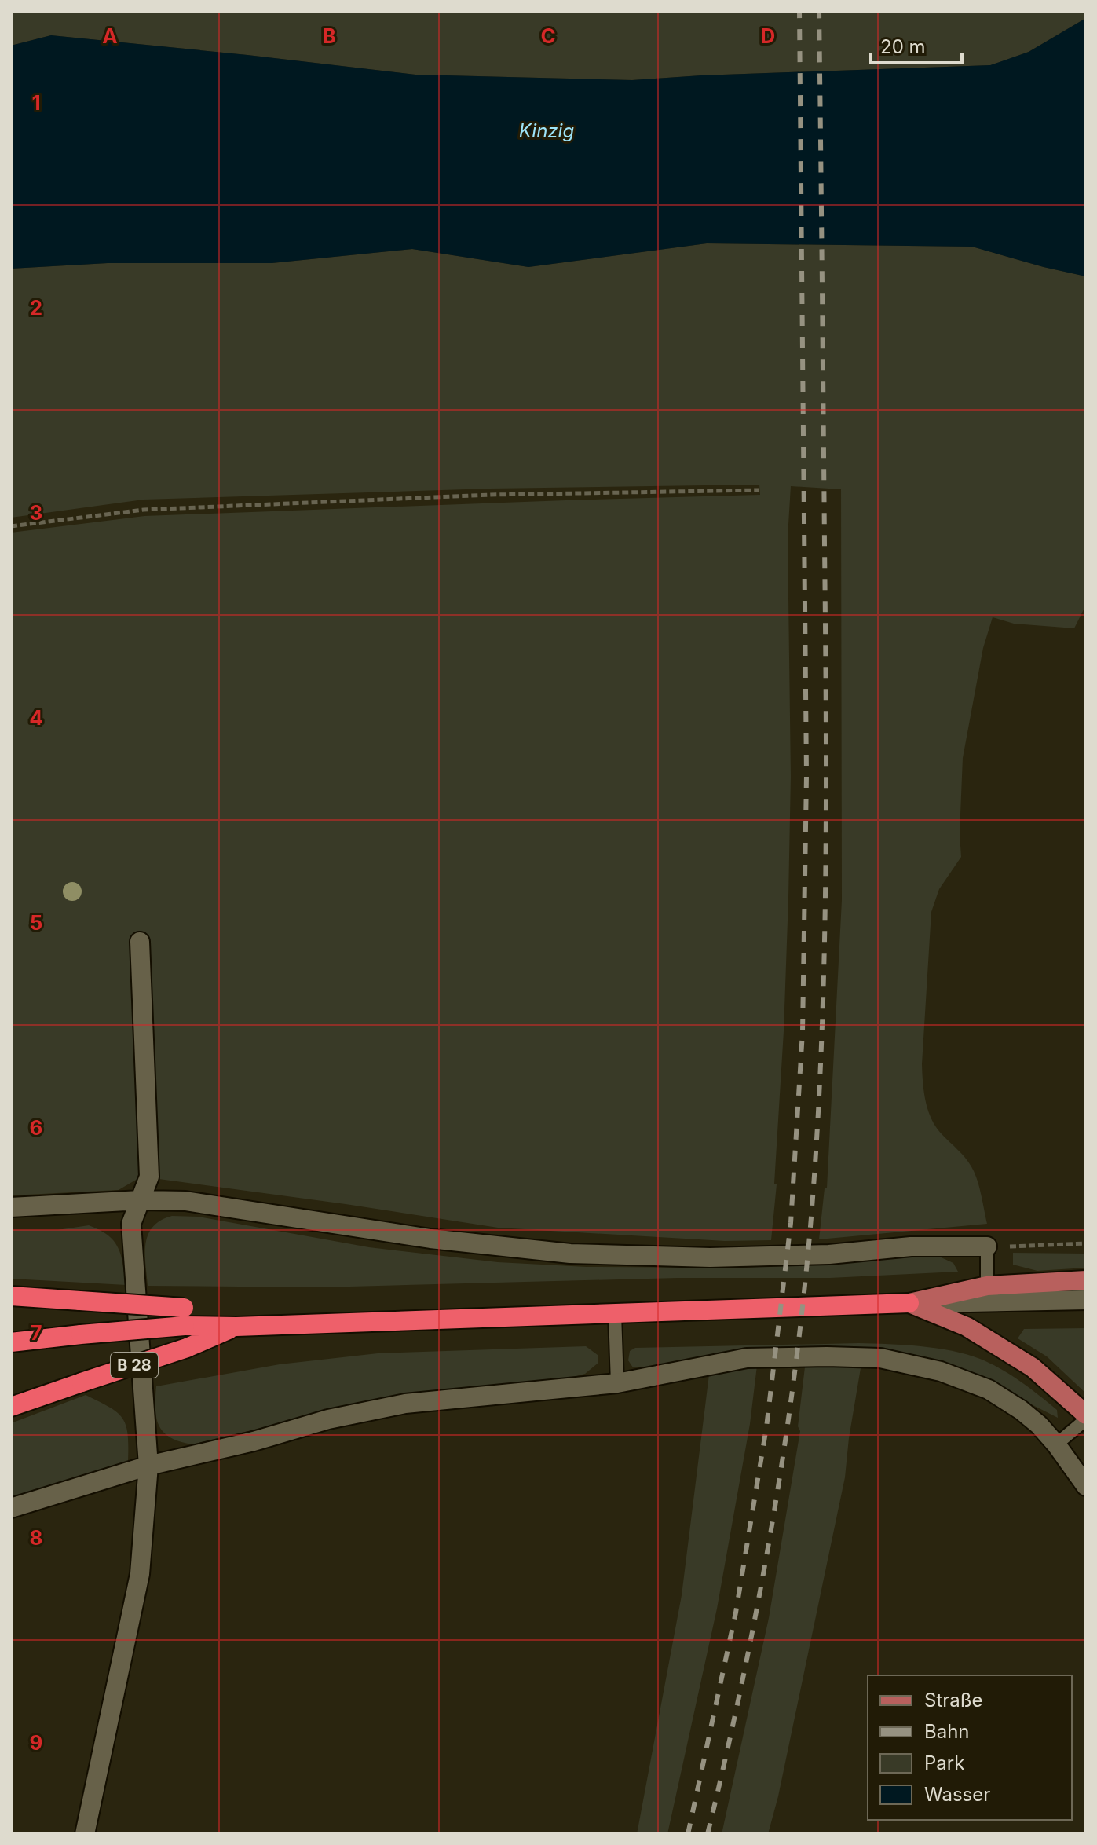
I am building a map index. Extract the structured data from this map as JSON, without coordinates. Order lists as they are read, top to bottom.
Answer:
{
  "streets": {
    "highway": ["B 28"]
  },
  "water": ["Kinzig"],
  "legend": [
    "Straße",
    "Bahn",
    "Park",
    "Wasser"
  ],
  "scale_bar": "20 m",
  "grid": {
    "columns": [
      "A",
      "B",
      "C",
      "D"
    ],
    "rows": [
      "1",
      "2",
      "3",
      "4",
      "5",
      "6",
      "7",
      "8",
      "9"
    ]
  }
}
